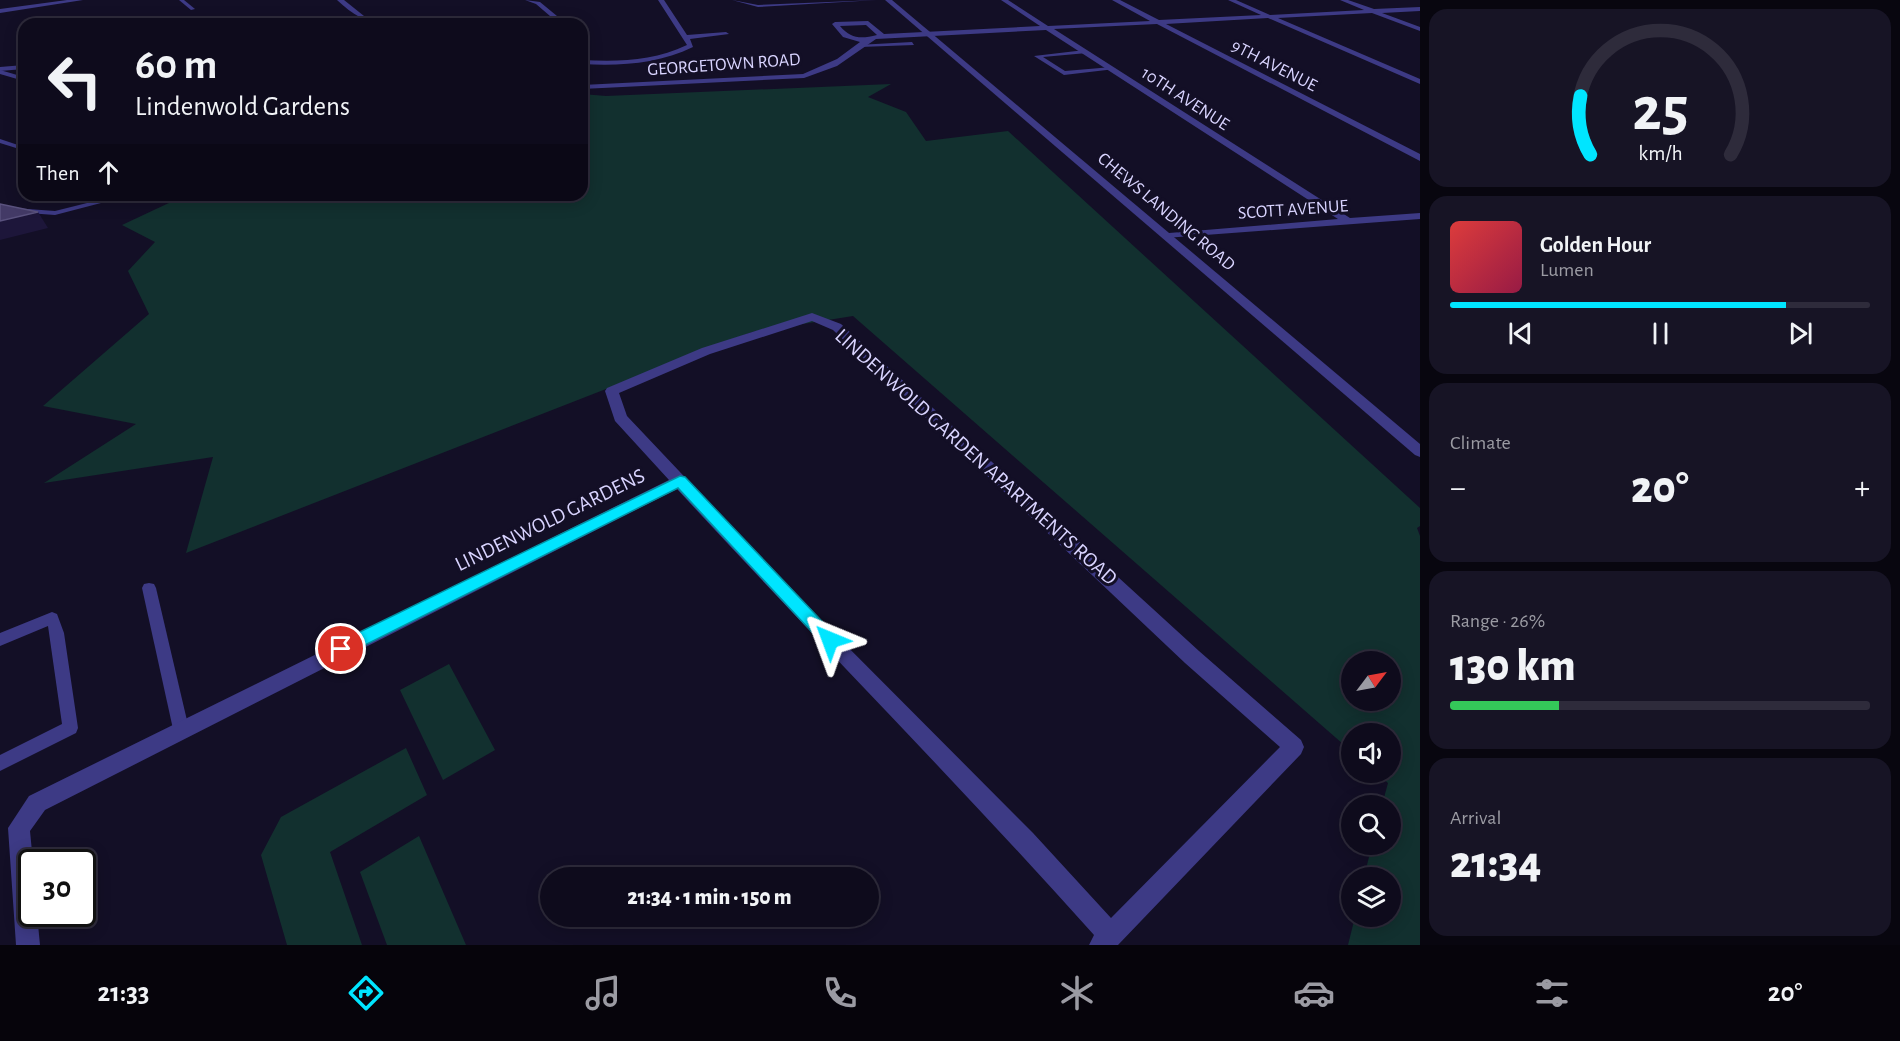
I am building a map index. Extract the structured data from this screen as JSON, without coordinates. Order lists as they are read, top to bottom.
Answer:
{
  "streets": {
    "street": [
      "GEORGETOWN ROAD",
      "9TH AVENUE",
      "10TH AVENUE",
      "SCOTT AVENUE",
      "CHEWS LANDING ROAD",
      "LINDENWOLD GARDEN APARTMENTS ROAD",
      "LINDENWOLD GARDENS"
    ]
  },
  "crossings": [
    ["GEORGETOWN ROAD", "9TH AVENUE"],
    ["GEORGETOWN ROAD", "10TH AVENUE"],
    ["GEORGETOWN ROAD", "CHEWS LANDING ROAD"],
    ["10TH AVENUE", "SCOTT AVENUE"],
    ["SCOTT AVENUE", "CHEWS LANDING ROAD"],
    ["LINDENWOLD GARDEN APARTMENTS ROAD", "LINDENWOLD GARDENS"]
  ],
  "north": "top right",
  "page": {
    "turn": ["60 m", "Lindenwold Gardens"],
    "then": "Then",
    "song": ["Golden Hour", "Lumen"],
    "tile": [
      "Climate",
      ["Range · 26%", "130 km"],
      ["Arrival", "21:34"]
    ],
    "heat": ["−", "20°", "+"],
    "limit": "30",
    "trip": "21:34 · 1 min · 150 m",
    "tabs": ["21:33", "20°"],
    "gauge": ["25", "km/h"]
  }
}
